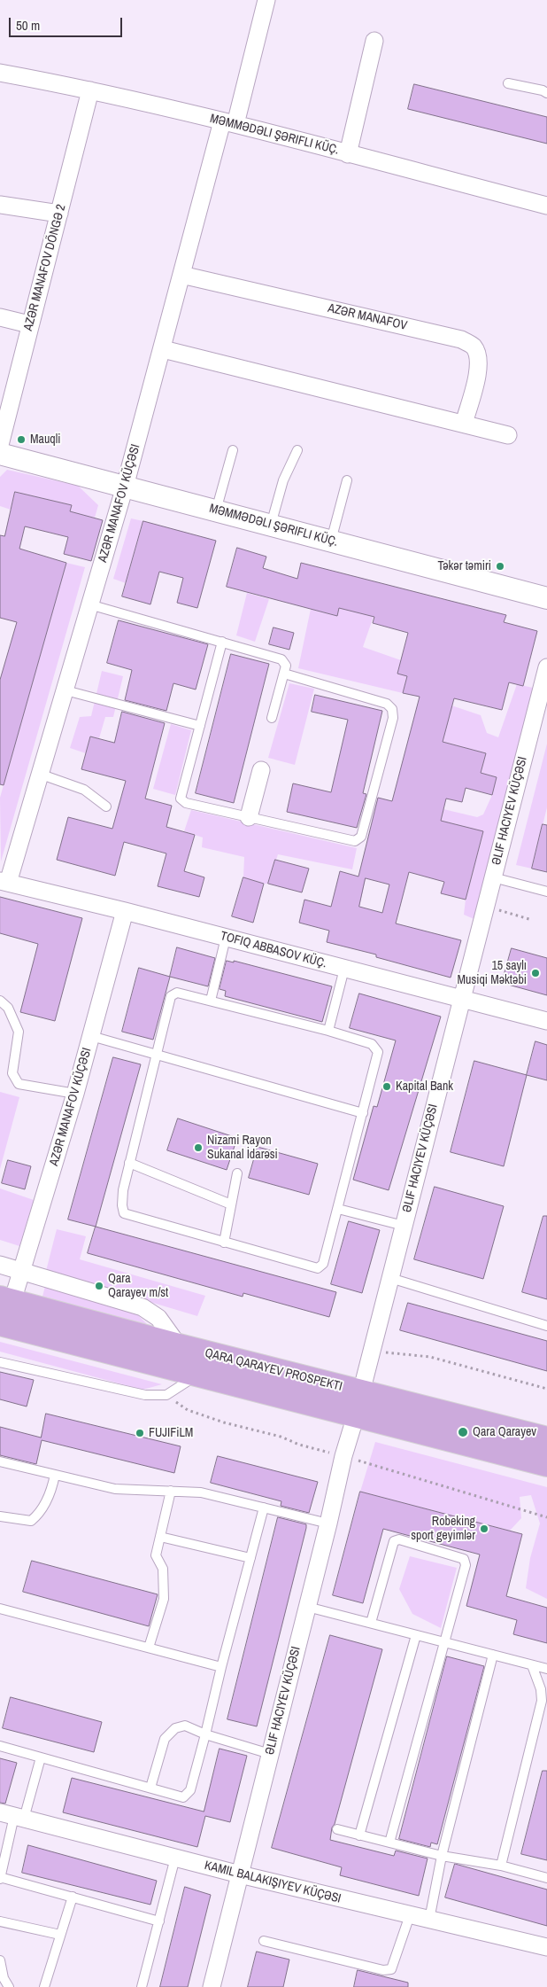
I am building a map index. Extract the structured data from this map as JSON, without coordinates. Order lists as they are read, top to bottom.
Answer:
{
  "streets": {
    "main road": ["QARA QARAYEV PROSPEKTI"],
    "street": [
      "MƏMMƏDƏLI ŞƏRIFLI KÜÇ.",
      "AZƏR MANAFOV DÖNGƏ 2",
      "AZƏR MANAFOV",
      "AZƏR MANAFOV KÜÇƏSI",
      "TOFIQ ABBASOV KÜÇ.",
      "KAMIL BALAKIŞIYEV KÜÇƏSI"
    ]
  },
  "crossings": [
    ["MƏMMƏDƏLI ŞƏRIFLI KÜÇ.", "AZƏR MANAFOV DÖNGƏ 2"],
    ["MƏMMƏDƏLI ŞƏRIFLI KÜÇ.", "AZƏR MANAFOV KÜÇƏSI"],
    ["AZƏR MANAFOV", "AZƏR MANAFOV KÜÇƏSI"],
    ["AZƏR MANAFOV KÜÇƏSI", "TOFIQ ABBASOV KÜÇ."],
    ["AZƏR MANAFOV KÜÇƏSI", "QARA QARAYEV PROSPEKTI"]
  ],
  "places": [
    "Mauqli",
    "Təkər təmiri",
    "15 saylı Musiqi Məktəbi",
    "Kapital Bank",
    "Nizami Rayon Sukanal İdarəsi",
    "Qara Qarayev m/st",
    "Qara Qarayev",
    "FUJIFiLM",
    "Robeking sport geyimlər"
  ],
  "scale_bar": "50 m"
}
